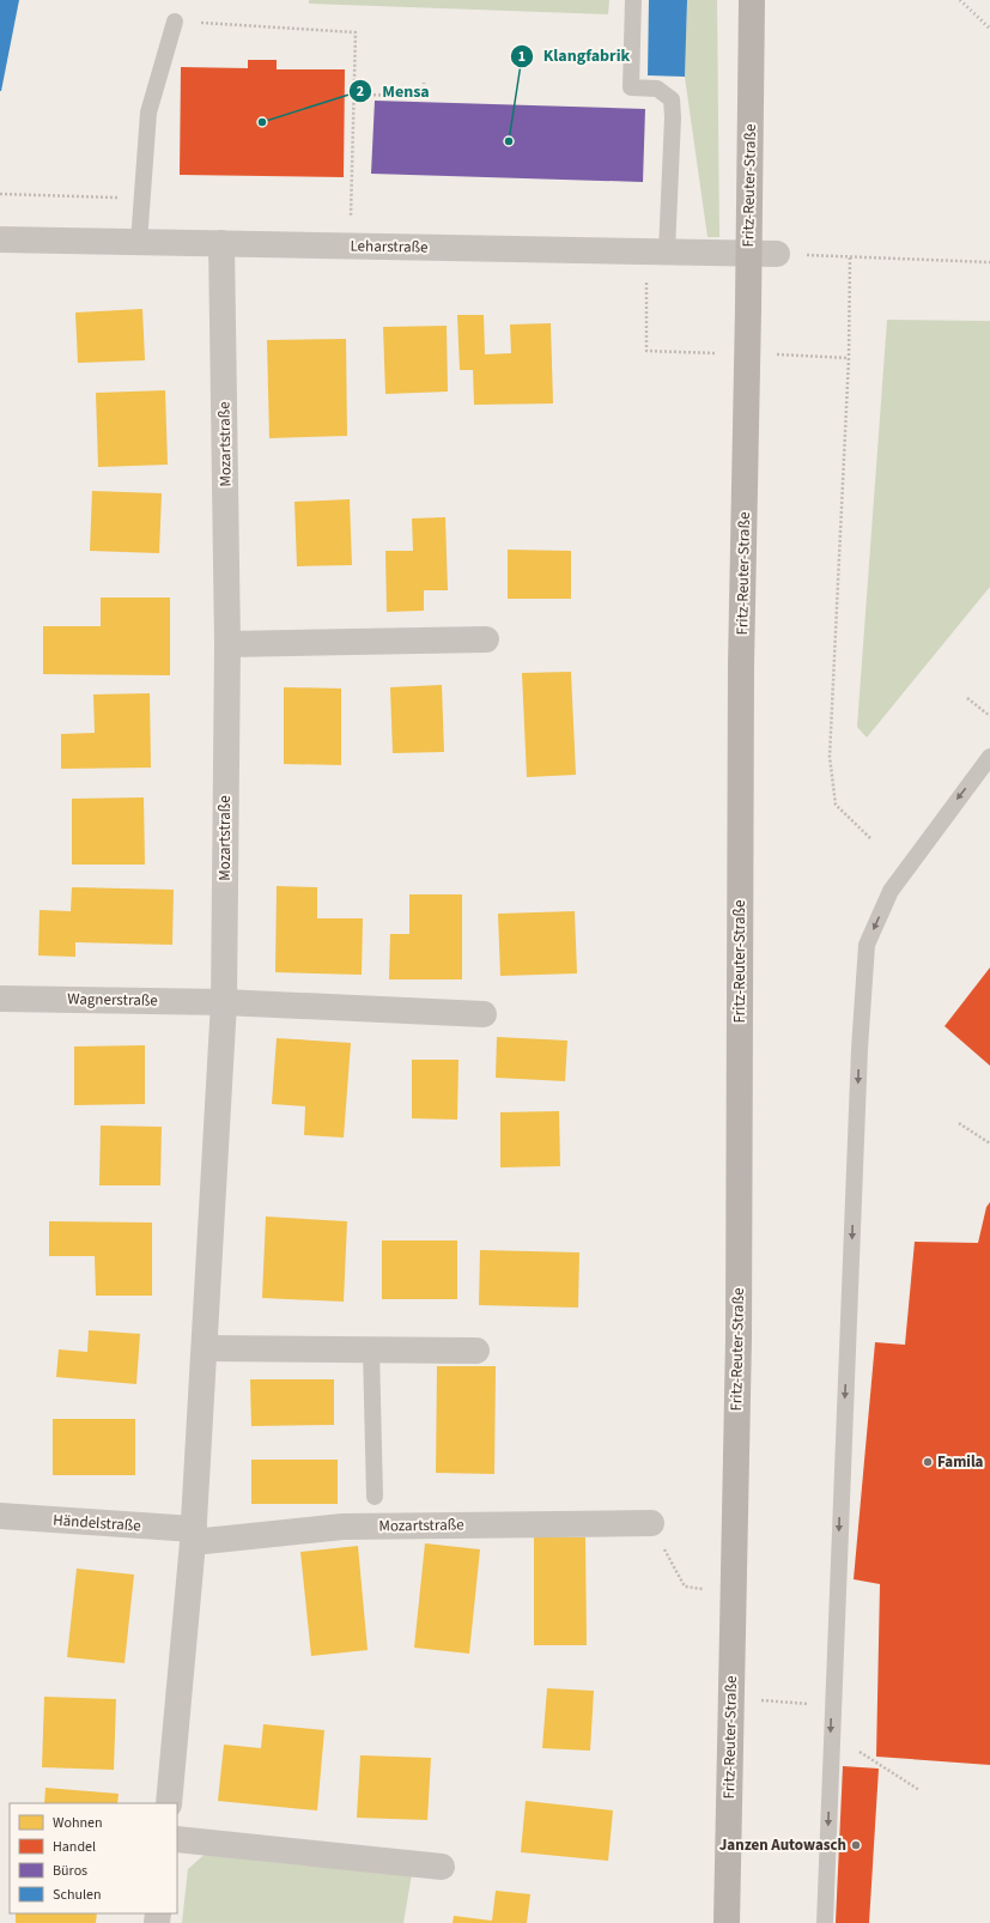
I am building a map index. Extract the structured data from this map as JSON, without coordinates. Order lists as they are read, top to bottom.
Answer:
{
  "streets": {
    "street": [
      "Fritz-Reuter-Straße",
      "Leharstraße",
      "Mozartstraße",
      "Wagnerstraße",
      "Händelstraße"
    ]
  },
  "crossings": [
    ["Leharstraße", "Mozartstraße"],
    ["Mozartstraße", "Wagnerstraße"],
    ["Mozartstraße", "Händelstraße"]
  ],
  "places": [
    "Mensa",
    "Klangfabrik",
    "Famila",
    "Janzen Autowasch"
  ],
  "legend": [
    "Wohnen",
    "Handel",
    "Büros",
    "Schulen"
  ]
}
